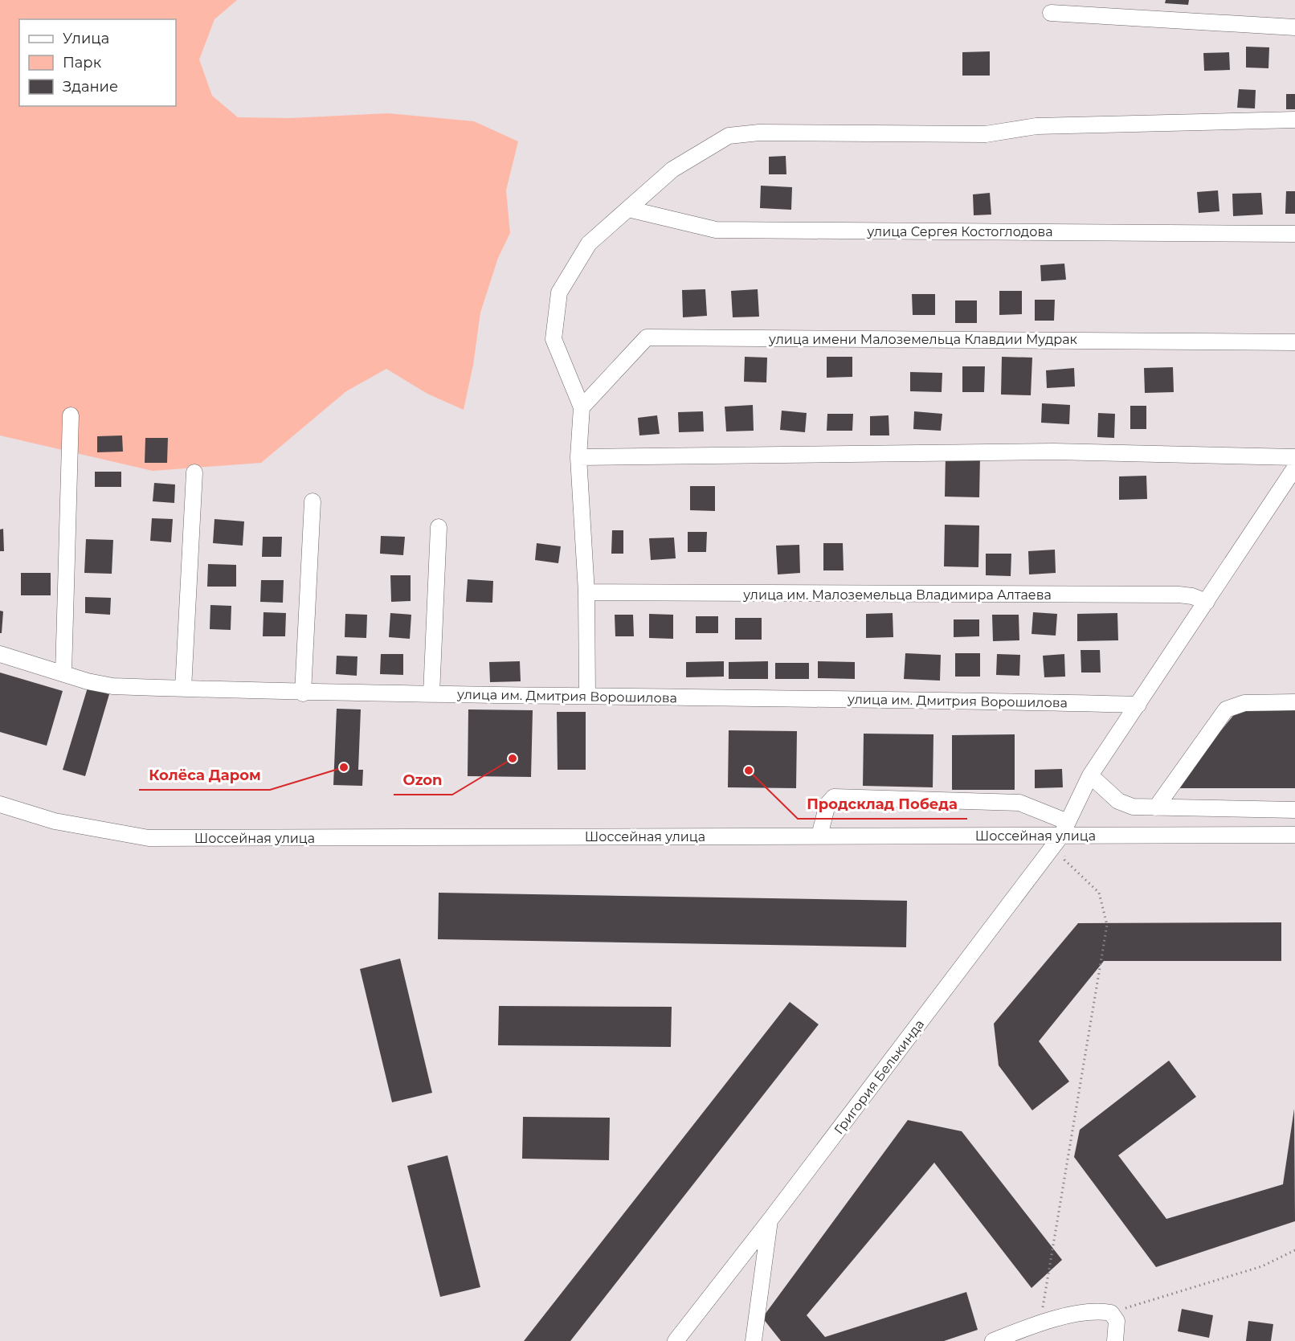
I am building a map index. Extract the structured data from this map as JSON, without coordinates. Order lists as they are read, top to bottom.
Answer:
{
  "streets": {
    "street": [
      "улица Сергея Костоглодова",
      "улица имени Малоземельца Клавдии Мудрак",
      "улица им. Малоземельца Владимира Алтаева",
      "улица им. Дмитрия Ворошилова",
      "Шоссейная улица",
      "Григория Белькинда"
    ]
  },
  "crossings": [
    ["улица им. Малоземельца Владимира Алтаева", "Григория Белькинда"],
    ["улица им. Дмитрия Ворошилова", "Григория Белькинда"],
    ["Шоссейная улица", "Григория Белькинда"]
  ],
  "places": ["Ozon", "Колёса Даром", "Продсклад Победа"],
  "legend": ["Улица", "Парк", "Здание"]
}
